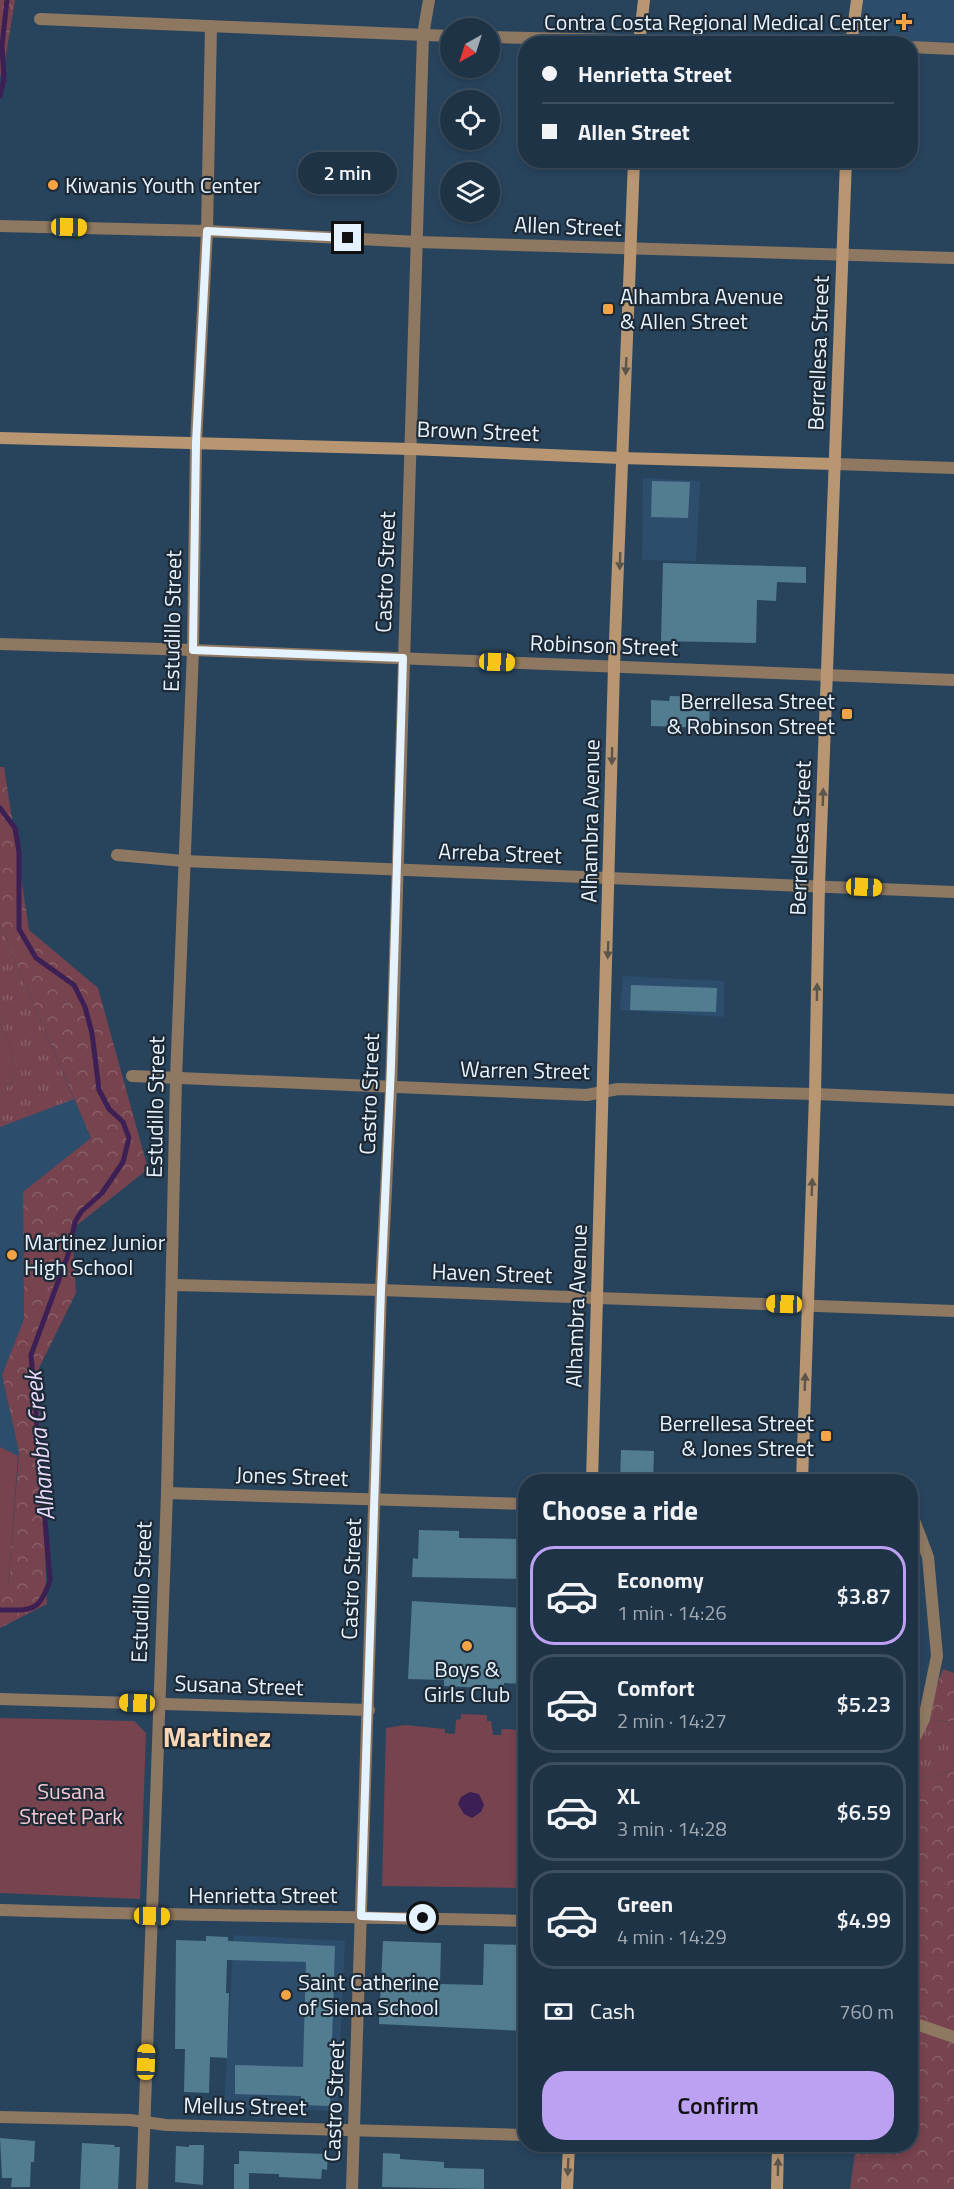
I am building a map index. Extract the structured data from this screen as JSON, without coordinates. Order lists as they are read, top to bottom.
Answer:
{
  "streets": {
    "main road": ["Berrellesa Street", "Brown Street", "Alhambra Avenue"],
    "street": [
      "Allen Street",
      "Castro Street",
      "Estudillo Street",
      "Robinson Street",
      "Arreba Street",
      "Warren Street",
      "Haven Street",
      "Jones Street",
      "Susana Street",
      "Henrietta Street",
      "Mellus Street"
    ]
  },
  "crossings": [
    ["Allen Street", "Berrellesa Street"],
    ["Allen Street", "Castro Street"],
    ["Allen Street", "Estudillo Street"],
    ["Allen Street", "Alhambra Avenue"],
    ["Berrellesa Street", "Brown Street"],
    ["Berrellesa Street", "Robinson Street"],
    ["Berrellesa Street", "Arreba Street"],
    ["Berrellesa Street", "Warren Street"],
    ["Berrellesa Street", "Haven Street"],
    ["Brown Street", "Castro Street"],
    ["Brown Street", "Estudillo Street"],
    ["Brown Street", "Alhambra Avenue"],
    ["Castro Street", "Robinson Street"],
    ["Castro Street", "Arreba Street"],
    ["Castro Street", "Warren Street"],
    ["Castro Street", "Haven Street"],
    ["Castro Street", "Jones Street"],
    ["Castro Street", "Susana Street"],
    ["Castro Street", "Henrietta Street"],
    ["Castro Street", "Mellus Street"],
    ["Estudillo Street", "Robinson Street"],
    ["Estudillo Street", "Arreba Street"],
    ["Estudillo Street", "Warren Street"],
    ["Estudillo Street", "Haven Street"],
    ["Estudillo Street", "Jones Street"],
    ["Estudillo Street", "Susana Street"],
    ["Estudillo Street", "Henrietta Street"],
    ["Estudillo Street", "Mellus Street"],
    ["Robinson Street", "Alhambra Avenue"],
    ["Alhambra Avenue", "Arreba Street"],
    ["Alhambra Avenue", "Warren Street"],
    ["Alhambra Avenue", "Haven Street"]
  ],
  "one_way": ["Berrellesa Street", "Alhambra Avenue"],
  "districts": ["Martinez"],
  "water": ["Alhambra Creek"],
  "parks": ["Susana Street Park"],
  "places": {
    "health": ["Contra Costa Regional Medical Center"],
    "other": [
      "Kiwanis Youth Center",
      "Martinez Junior High School",
      "Boys & Girls Club",
      "Saint Catherine of Siena School"
    ],
    "transit": ["Alhambra Avenue & Allen Street", "Berrellesa Street & Robinson Street", "Berrellesa Street & Jones Street"]
  },
  "north": "bottom left",
  "page": {
    "banner": ["Henrietta Street", "Allen Street"],
    "bubble": "2 min",
    "heading": "Choose a ride",
    "list": [
      {
        "name": "Economy",
        "note": "1 min · 14:26",
        "value": "$3.87"
      },
      {
        "name": "Comfort",
        "note": "2 min · 14:27",
        "value": "$5.23"
      },
      {
        "name": "XL",
        "note": "3 min · 14:28",
        "value": "$6.59"
      },
      {
        "name": "Green",
        "note": "4 min · 14:29",
        "value": "$4.99"
      }
    ],
    "pay": ["Cash", "760 m"],
    "buttons": "Confirm"
  }
}
